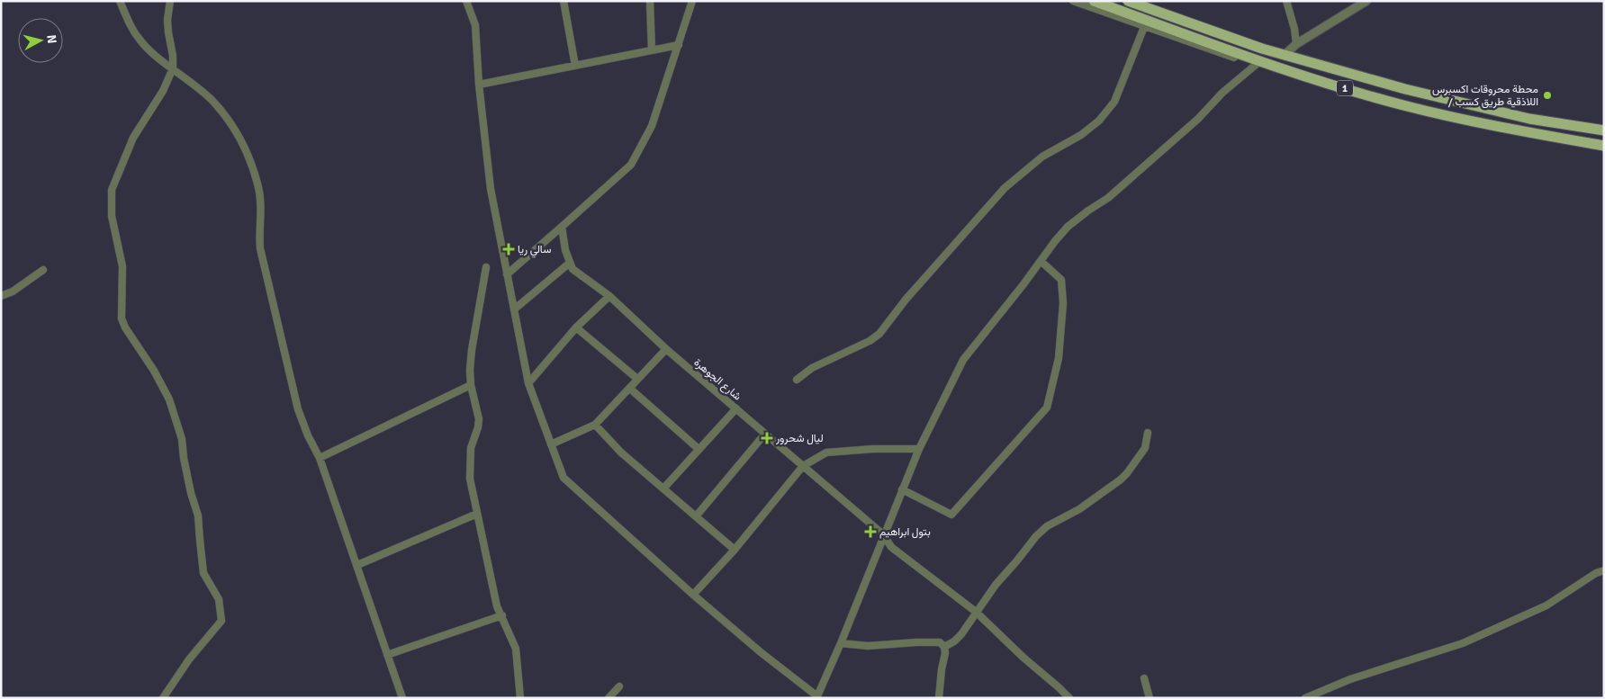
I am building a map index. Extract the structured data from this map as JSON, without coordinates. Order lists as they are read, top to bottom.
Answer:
{
  "streets": {
    "main road": ["1"],
    "street": ["شارع الجوهرة"]
  },
  "places": {
    "other": ["محطة محروقات اكسبرس / اللاذقية طريق كسب"],
    "health": ["سالي ريا", "ليال شحرور", "بتول ابراهيم"]
  },
  "north": "right"
}
